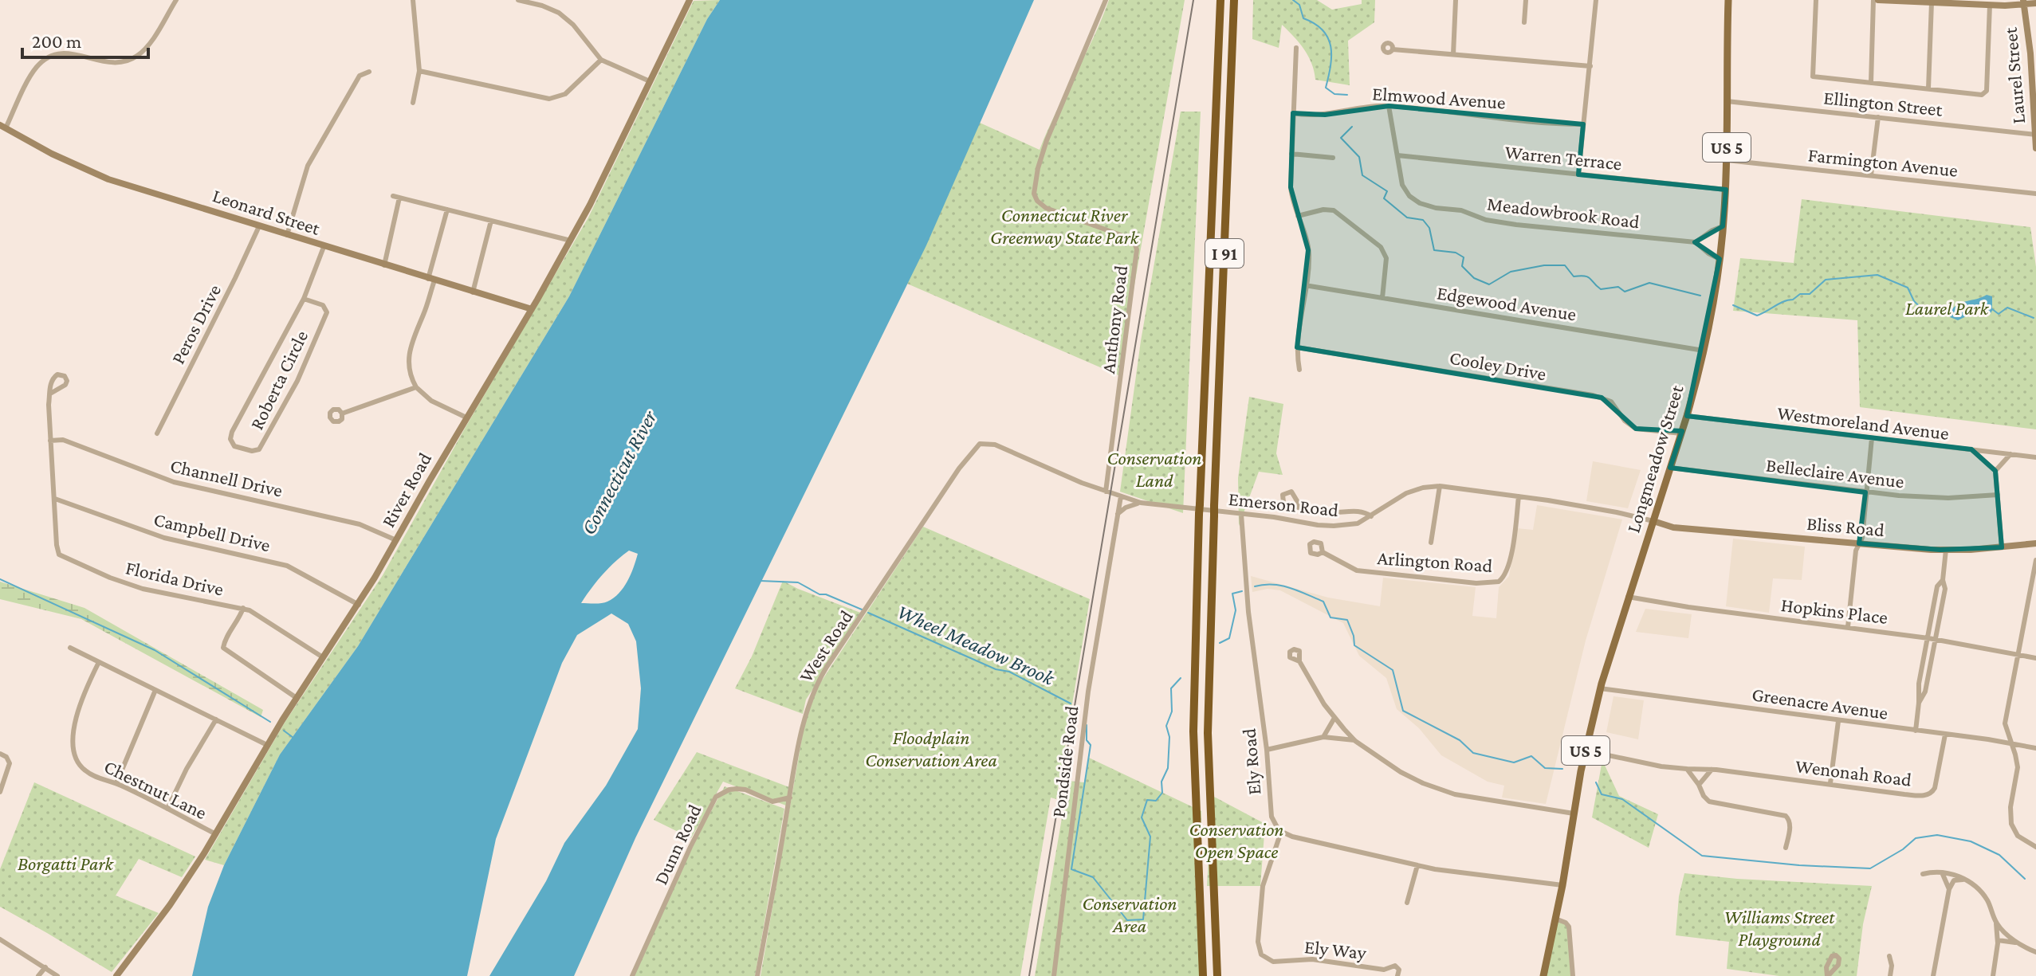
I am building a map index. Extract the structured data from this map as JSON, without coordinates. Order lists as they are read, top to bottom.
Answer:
{
  "streets": {
    "highway": ["I 91"],
    "main road": ["US 5", "Longmeadow Street"],
    "street": [
      "Laurel Street",
      "Elmwood Avenue",
      "Ellington Street",
      "Warren Terrace",
      "Farmington Avenue",
      "Leonard Street",
      "Meadowbrook Road",
      "Edgewood Avenue",
      "Anthony Road",
      "Peros Drive",
      "Cooley Drive",
      "Roberta Circle",
      "Westmoreland Avenue",
      "Belleclaire Avenue",
      "Channell Drive",
      "River Road",
      "Emerson Road",
      "Bliss Road",
      "Campbell Drive",
      "Arlington Road",
      "Florida Drive",
      "Hopkins Place",
      "West Road",
      "Greenacre Avenue",
      "Pondside Road",
      "Ely Road",
      "Wenonah Road",
      "Chestnut Lane",
      "Dunn Road",
      "Ely Way"
    ]
  },
  "crossings": [
    ["Laurel Street", "Ellington Street"],
    ["Elmwood Avenue", "Meadowbrook Road"],
    ["Ellington Street", "Longmeadow Street"],
    ["Warren Terrace", "Meadowbrook Road"],
    ["Warren Terrace", "Longmeadow Street"],
    ["Farmington Avenue", "Longmeadow Street"],
    ["Leonard Street", "Peros Drive"],
    ["Leonard Street", "Roberta Circle"],
    ["Leonard Street", "River Road"],
    ["Meadowbrook Road", "Longmeadow Street"],
    ["Edgewood Avenue", "Longmeadow Street"],
    ["Anthony Road", "Emerson Road"],
    ["Cooley Drive", "Longmeadow Street"],
    ["Westmoreland Avenue", "Longmeadow Street"],
    ["Longmeadow Street", "Belleclaire Avenue"],
    ["Longmeadow Street", "Emerson Road"],
    ["Longmeadow Street", "Bliss Road"],
    ["Longmeadow Street", "Hopkins Place"],
    ["Longmeadow Street", "Greenacre Avenue"],
    ["Longmeadow Street", "Wenonah Road"],
    ["Channell Drive", "River Road"],
    ["Channell Drive", "Florida Drive"],
    ["River Road", "Campbell Drive"],
    ["River Road", "Florida Drive"],
    ["River Road", "Chestnut Lane"],
    ["Emerson Road", "Bliss Road"],
    ["Emerson Road", "Arlington Road"],
    ["Emerson Road", "West Road"],
    ["Emerson Road", "Pondside Road"],
    ["Emerson Road", "Ely Road"],
    ["Campbell Drive", "Florida Drive"],
    ["West Road", "Dunn Road"],
    ["Greenacre Avenue", "Wenonah Road"],
    ["Ely Road", "Ely Way"]
  ],
  "water": ["Connecticut River", "Wheel Meadow Brook"],
  "parks": [
    "Connecticut River Greenway State Park",
    "Laurel Park",
    "Conservation Land",
    "Floodplain Conservation Area",
    "Conservation Open Space",
    "Borgatti Park",
    "Conservation Area",
    "Williams Street Playground"
  ],
  "scale_bar": "200 m"
}
